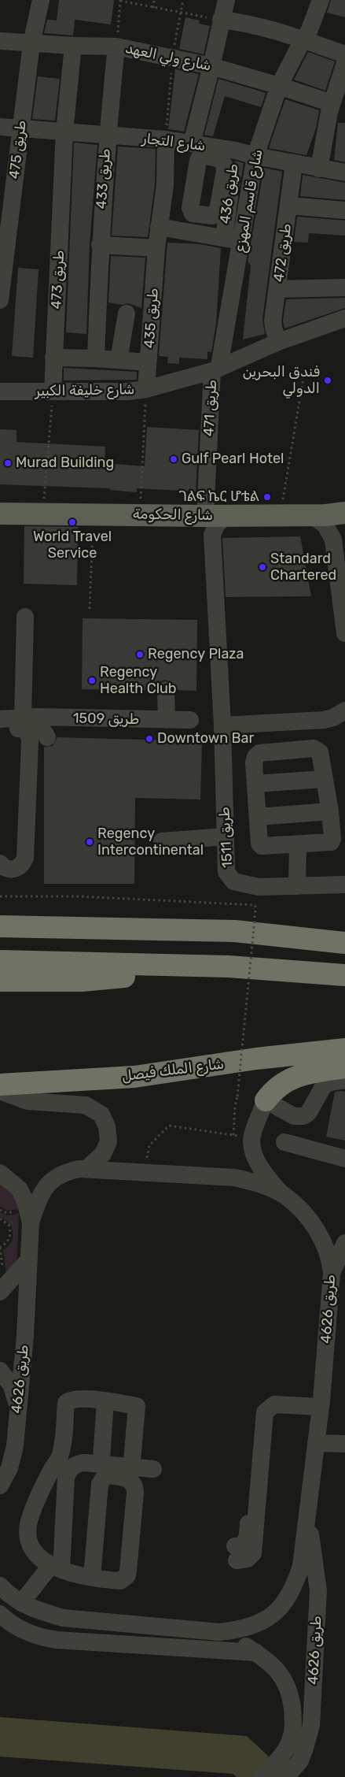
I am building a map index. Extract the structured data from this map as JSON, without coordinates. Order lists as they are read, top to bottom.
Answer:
{
  "streets": {
    "highway": ["شارع الملك فيصل"],
    "main road": ["شارع الحكومة"],
    "street": [
      "شارع ولي العهد",
      "شارع التجار",
      "طريق 475",
      "طريق 433",
      "طريق 436",
      "شارع قاسم المهزع",
      "طريق 472",
      "طريق 473",
      "طريق 435",
      "شارع خليفة الكبير",
      "طريق 471",
      "طريق 1509",
      "طريق 1511",
      "طريق 4626"
    ]
  },
  "crossings": [
    ["شارع ولي العهد", "طريق 475"],
    ["شارع ولي العهد", "طريق 433"],
    ["شارع ولي العهد", "شارع قاسم المهزع"],
    ["شارع ولي العهد", "طريق 473"],
    ["شارع التجار", "طريق 475"],
    ["شارع التجار", "طريق 433"],
    ["شارع التجار", "طريق 436"],
    ["شارع التجار", "شارع قاسم المهزع"],
    ["شارع التجار", "طريق 472"],
    ["شارع التجار", "طريق 473"],
    ["شارع التجار", "طريق 435"],
    ["طريق 436", "شارع قاسم المهزع"],
    ["طريق 436", "طريق 435"],
    ["شارع قاسم المهزع", "شارع خليفة الكبير"],
    ["شارع قاسم المهزع", "طريق 471"],
    ["طريق 472", "شارع خليفة الكبير"],
    ["طريق 473", "شارع خليفة الكبير"],
    ["طريق 435", "شارع خليفة الكبير"],
    ["شارع خليفة الكبير", "طريق 471"],
    ["طريق 471", "شارع الحكومة"],
    ["شارع الحكومة", "طريق 1511"]
  ],
  "places": [
    "فندق البحرين الدولي",
    "Gulf Pearl Hotel",
    "Murad Building",
    "ገልፍ ኬር ሆቴል",
    "World Travel Service",
    "Standard Chartered",
    "Regency Plaza",
    "Regency Health Club",
    "Downtown Bar",
    "Regency Intercontinental"
  ]
}
